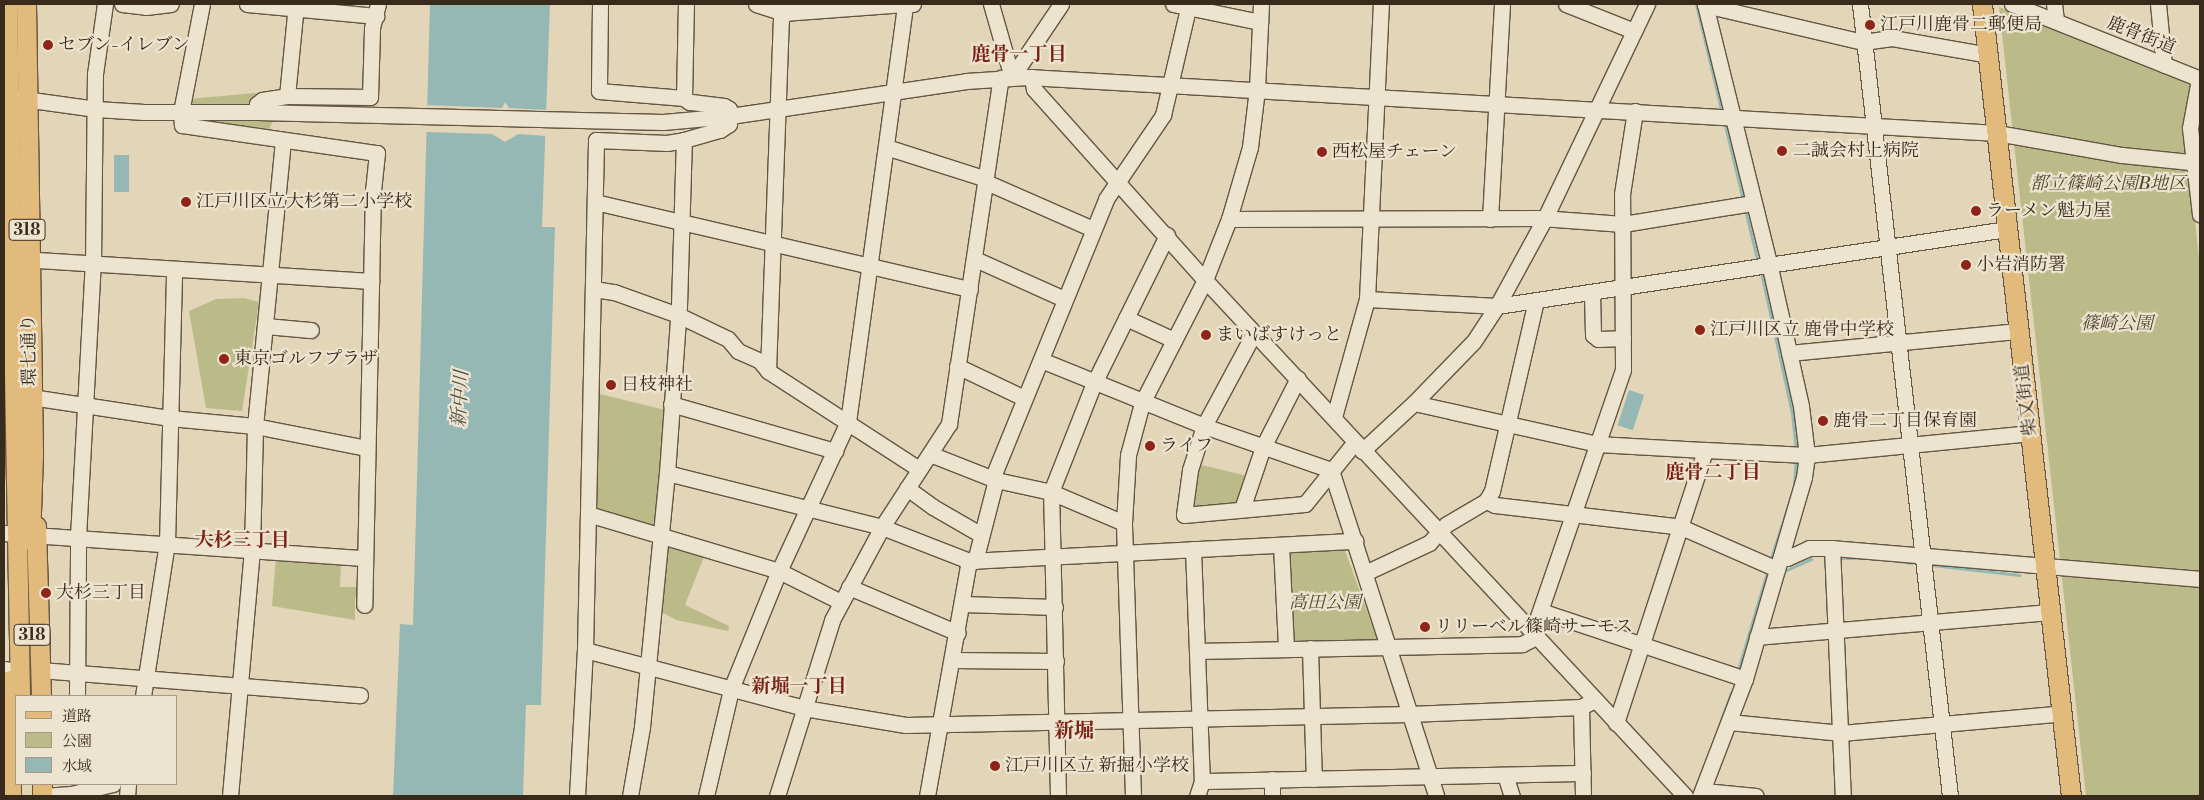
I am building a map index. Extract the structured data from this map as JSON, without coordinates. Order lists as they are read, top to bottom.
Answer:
{
  "streets": {
    "main road": ["318", "環七通り", "柴又街道"],
    "street": ["鹿骨街道"]
  },
  "crossings": [
    ["318", "環七通り"]
  ],
  "districts": [
    "鹿骨一丁目",
    "鹿骨二丁目",
    "大杉三丁目",
    "新堀一丁目",
    "新堀"
  ],
  "water": ["新中川"],
  "parks": ["都立篠崎公園B地区", "篠崎公園", "高田公園"],
  "places": [
    "江戸川鹿骨二郵便局",
    "セブン-イレブン",
    "二誠会村上病院",
    "西松屋チェーン",
    "江戸川区立大杉第二小学校",
    "ラーメン魁力屋",
    "小岩消防署",
    "江戸川区立 鹿骨中学校",
    "まいばすけっと",
    "東京ゴルフプラザ",
    "日枝神社",
    "鹿骨二丁目保育園",
    "ライフ",
    "大杉三丁目",
    "リリーベル篠崎サーモス",
    "江戸川区立 新掘小学校"
  ],
  "legend": ["道路", "公園", "水域"]
}
